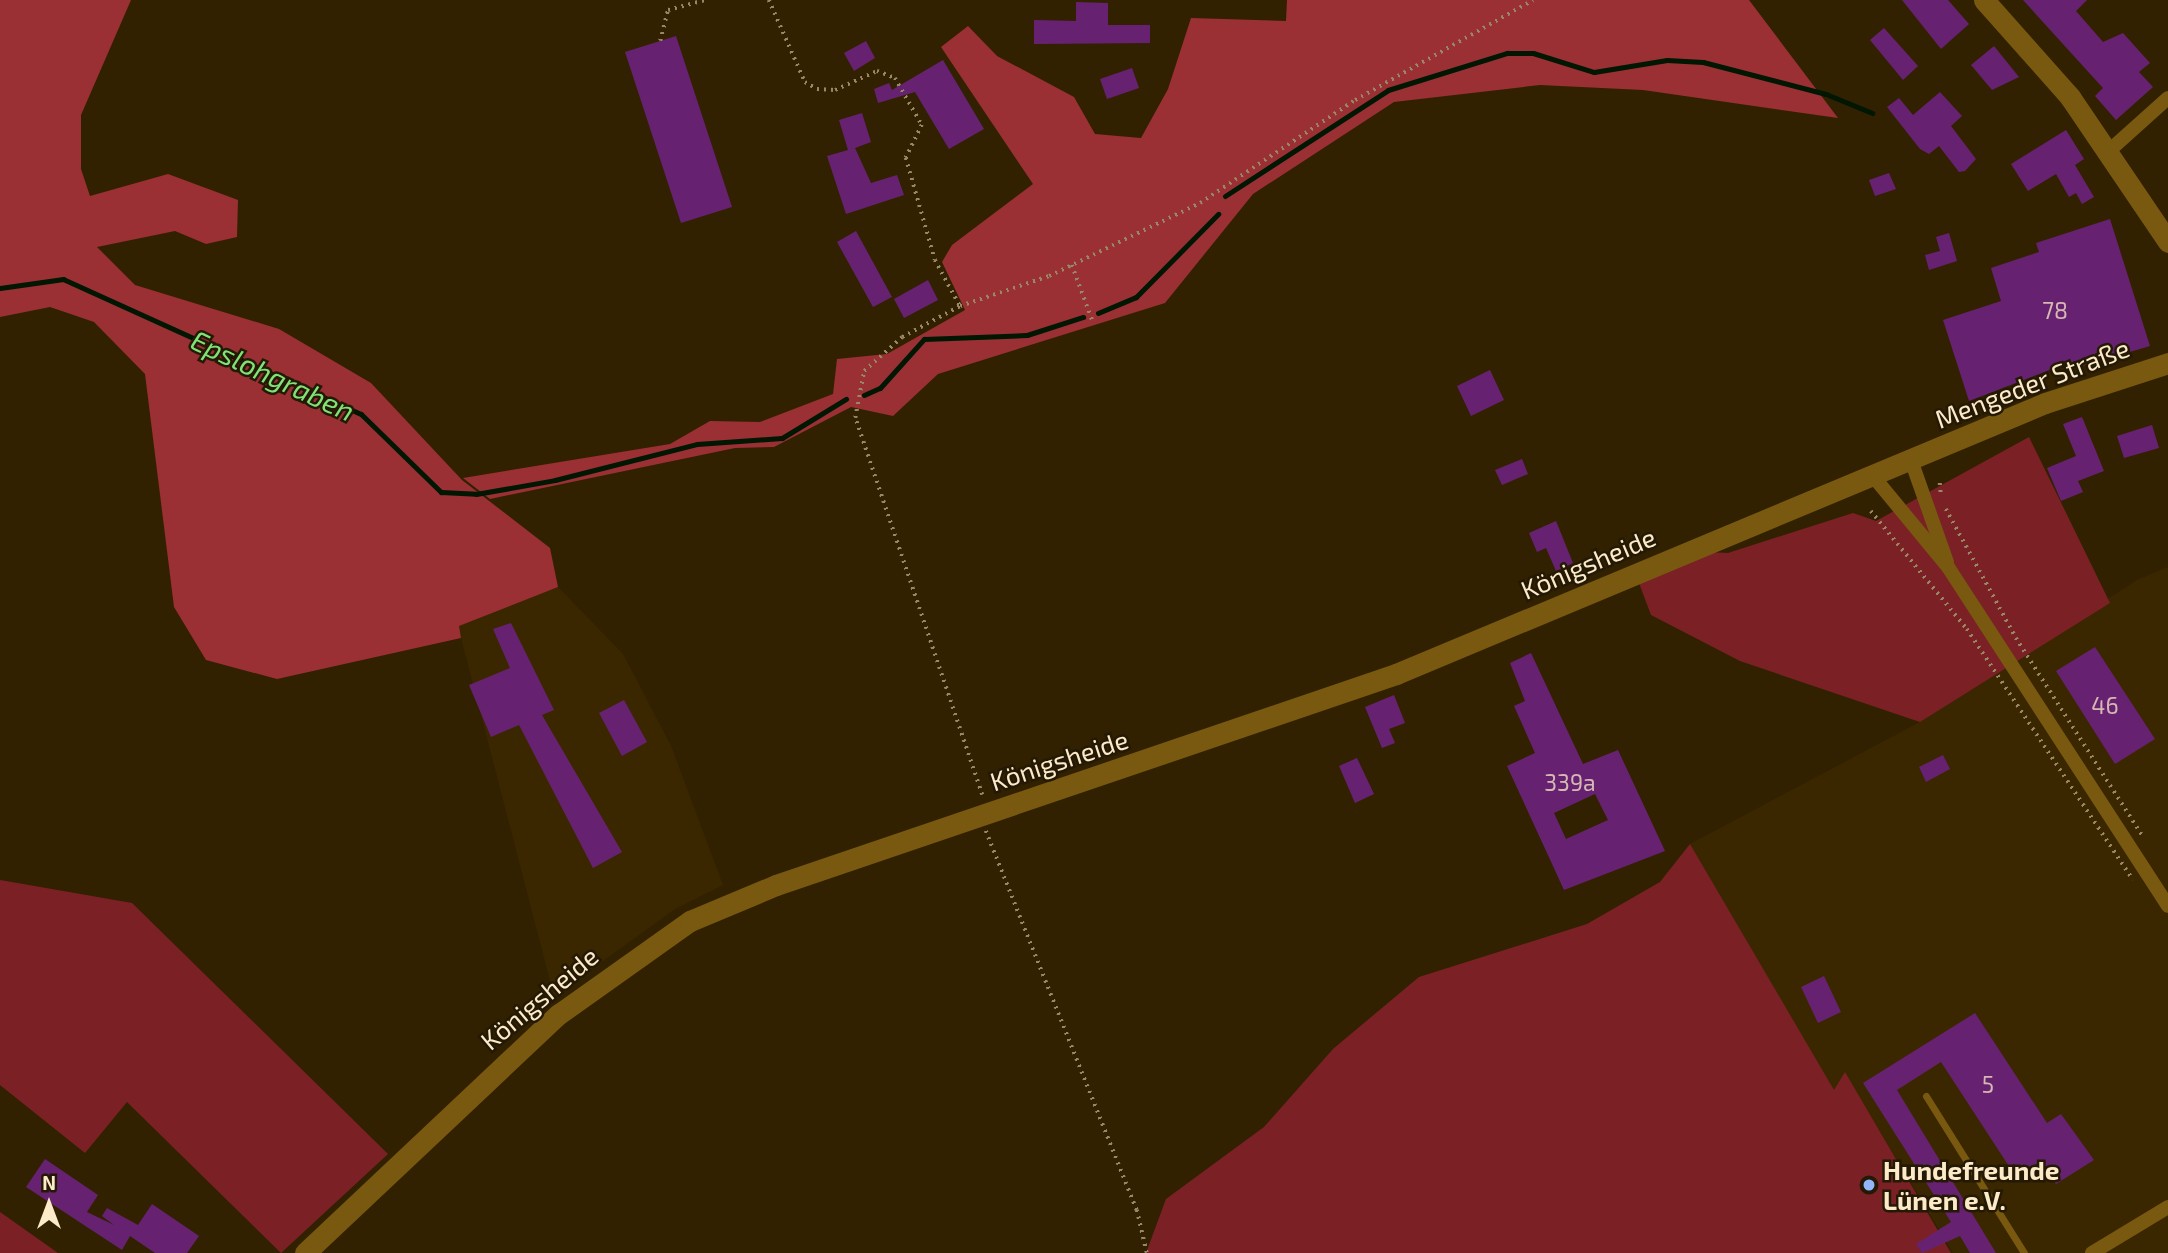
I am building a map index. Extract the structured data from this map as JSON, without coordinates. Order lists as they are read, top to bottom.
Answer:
{
  "streets": {
    "main road": ["Mengeder Straße", "Königsheide"]
  },
  "crossings": [
    ["Mengeder Straße", "Königsheide"]
  ],
  "water": ["Epslohgraben"],
  "places": ["Hundefreunde Lünen e.V."],
  "house_numbers": [
    "78",
    "46",
    "339a",
    "5"
  ],
  "north": "top"
}
